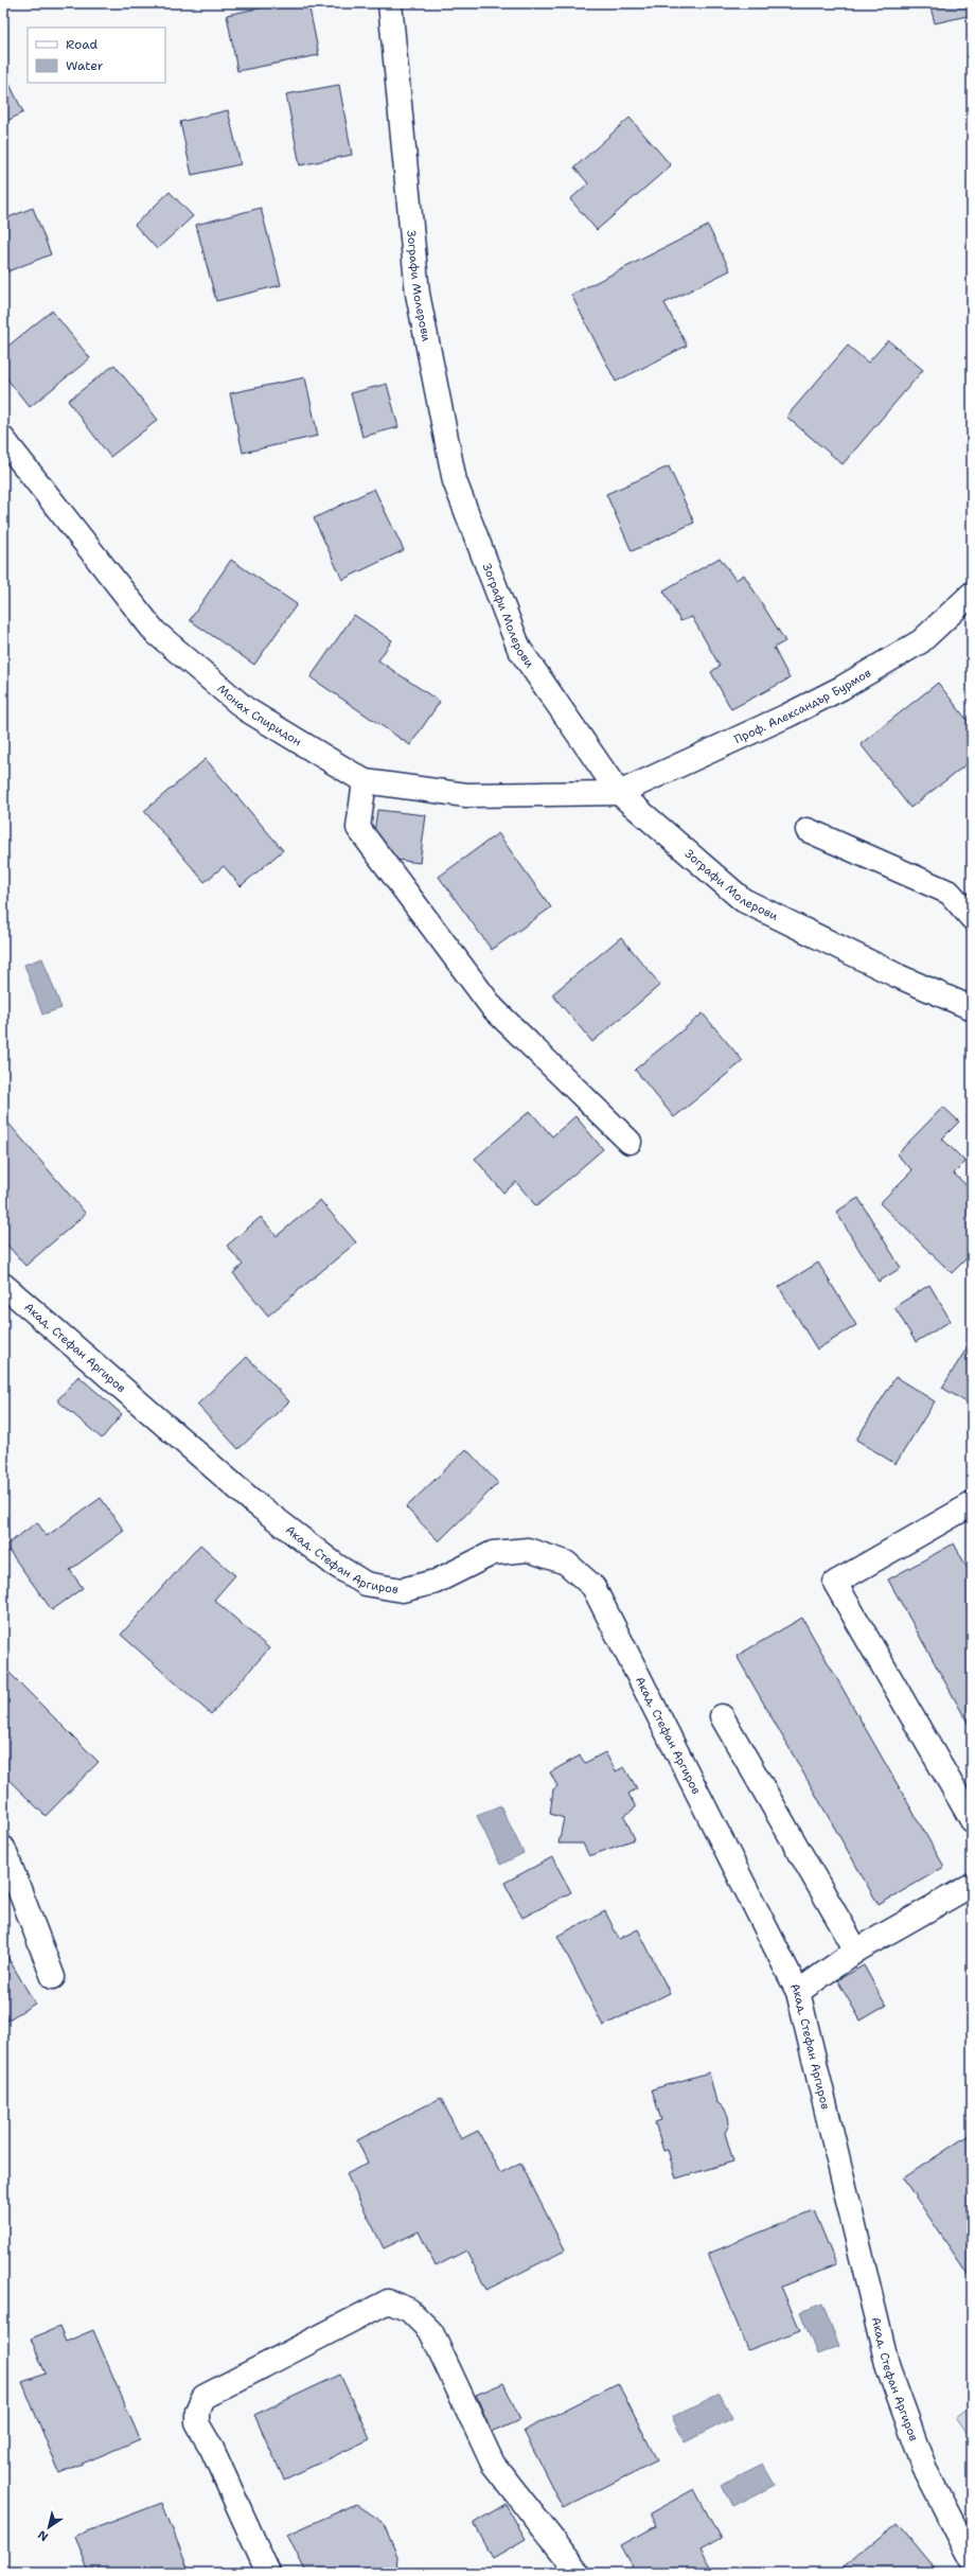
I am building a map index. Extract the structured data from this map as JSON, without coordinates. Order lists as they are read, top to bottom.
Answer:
{
  "streets": {
    "street": [
      "Зографи Молерови",
      "Проф. Александър Бурмов",
      "Монах Спиридон",
      "Акад. Стефан Аргиров"
    ]
  },
  "crossings": [
    ["Зографи Молерови", "Проф. Александър Бурмов"],
    ["Зографи Молерови", "Монах Спиридон"],
    ["Проф. Александър Бурмов", "Монах Спиридон"]
  ],
  "legend": ["Road", "Water"],
  "north": "bottom left"
}
